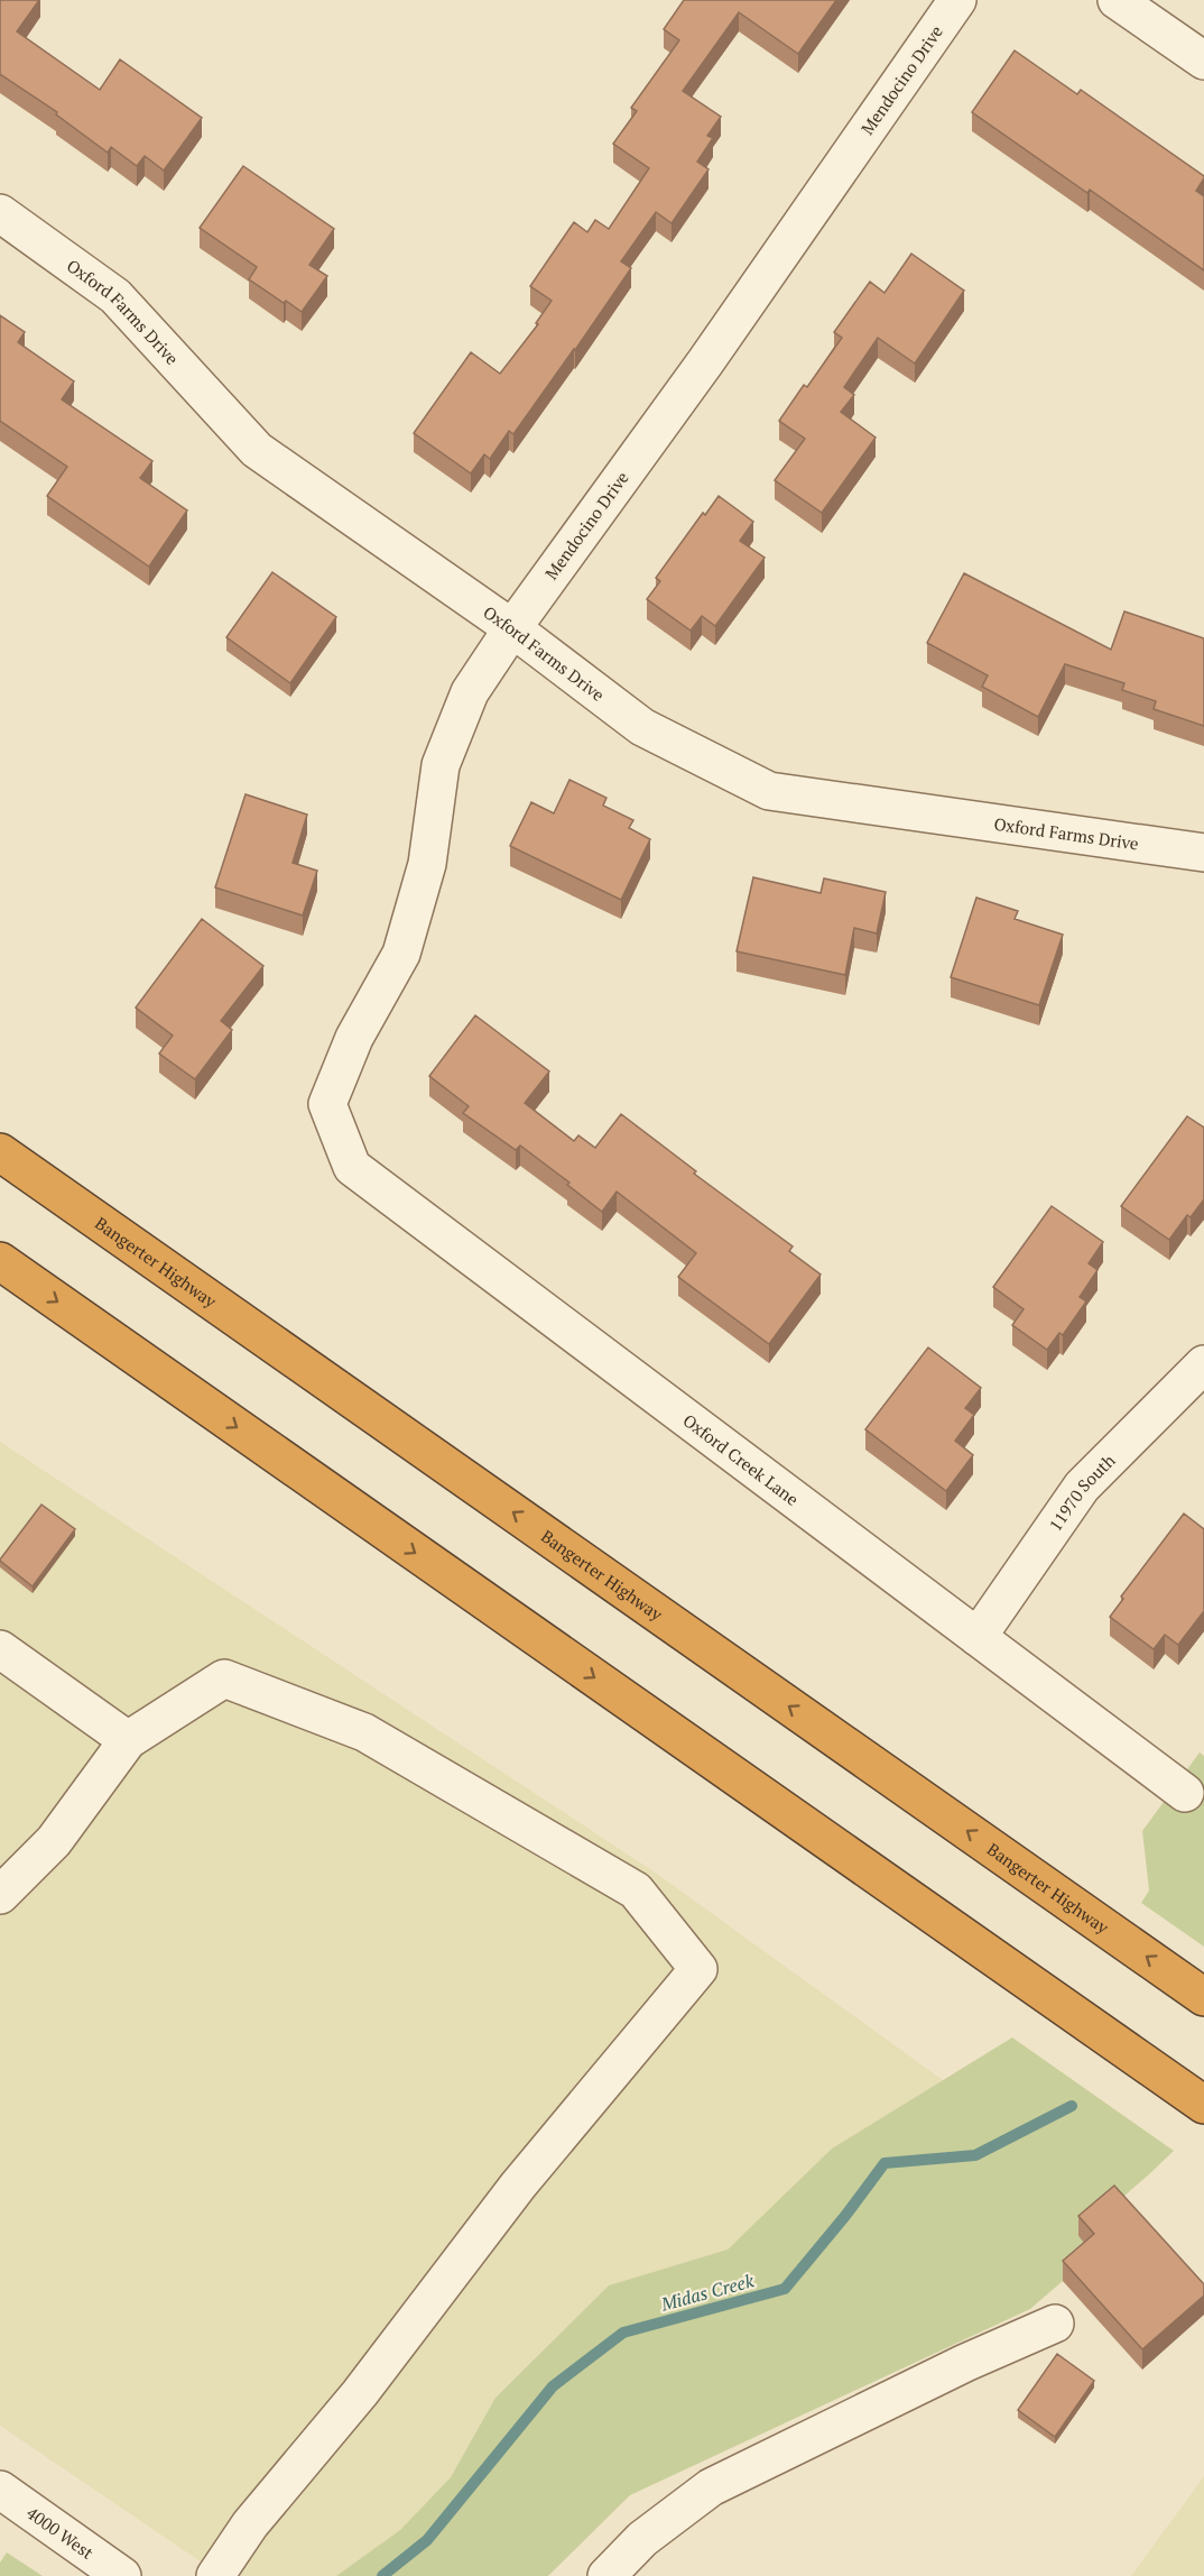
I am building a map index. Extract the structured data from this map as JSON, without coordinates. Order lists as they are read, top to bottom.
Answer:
{
  "streets": {
    "highway": ["Bangerter Highway"],
    "street": [
      "Mendocino Drive",
      "Oxford Farms Drive",
      "Oxford Creek Lane",
      "11970 South",
      "4000 West"
    ]
  },
  "crossings": [
    ["Mendocino Drive", "Oxford Farms Drive"],
    ["Mendocino Drive", "Oxford Creek Lane"],
    ["Oxford Creek Lane", "11970 South"]
  ],
  "water": ["Midas Creek"]
}
